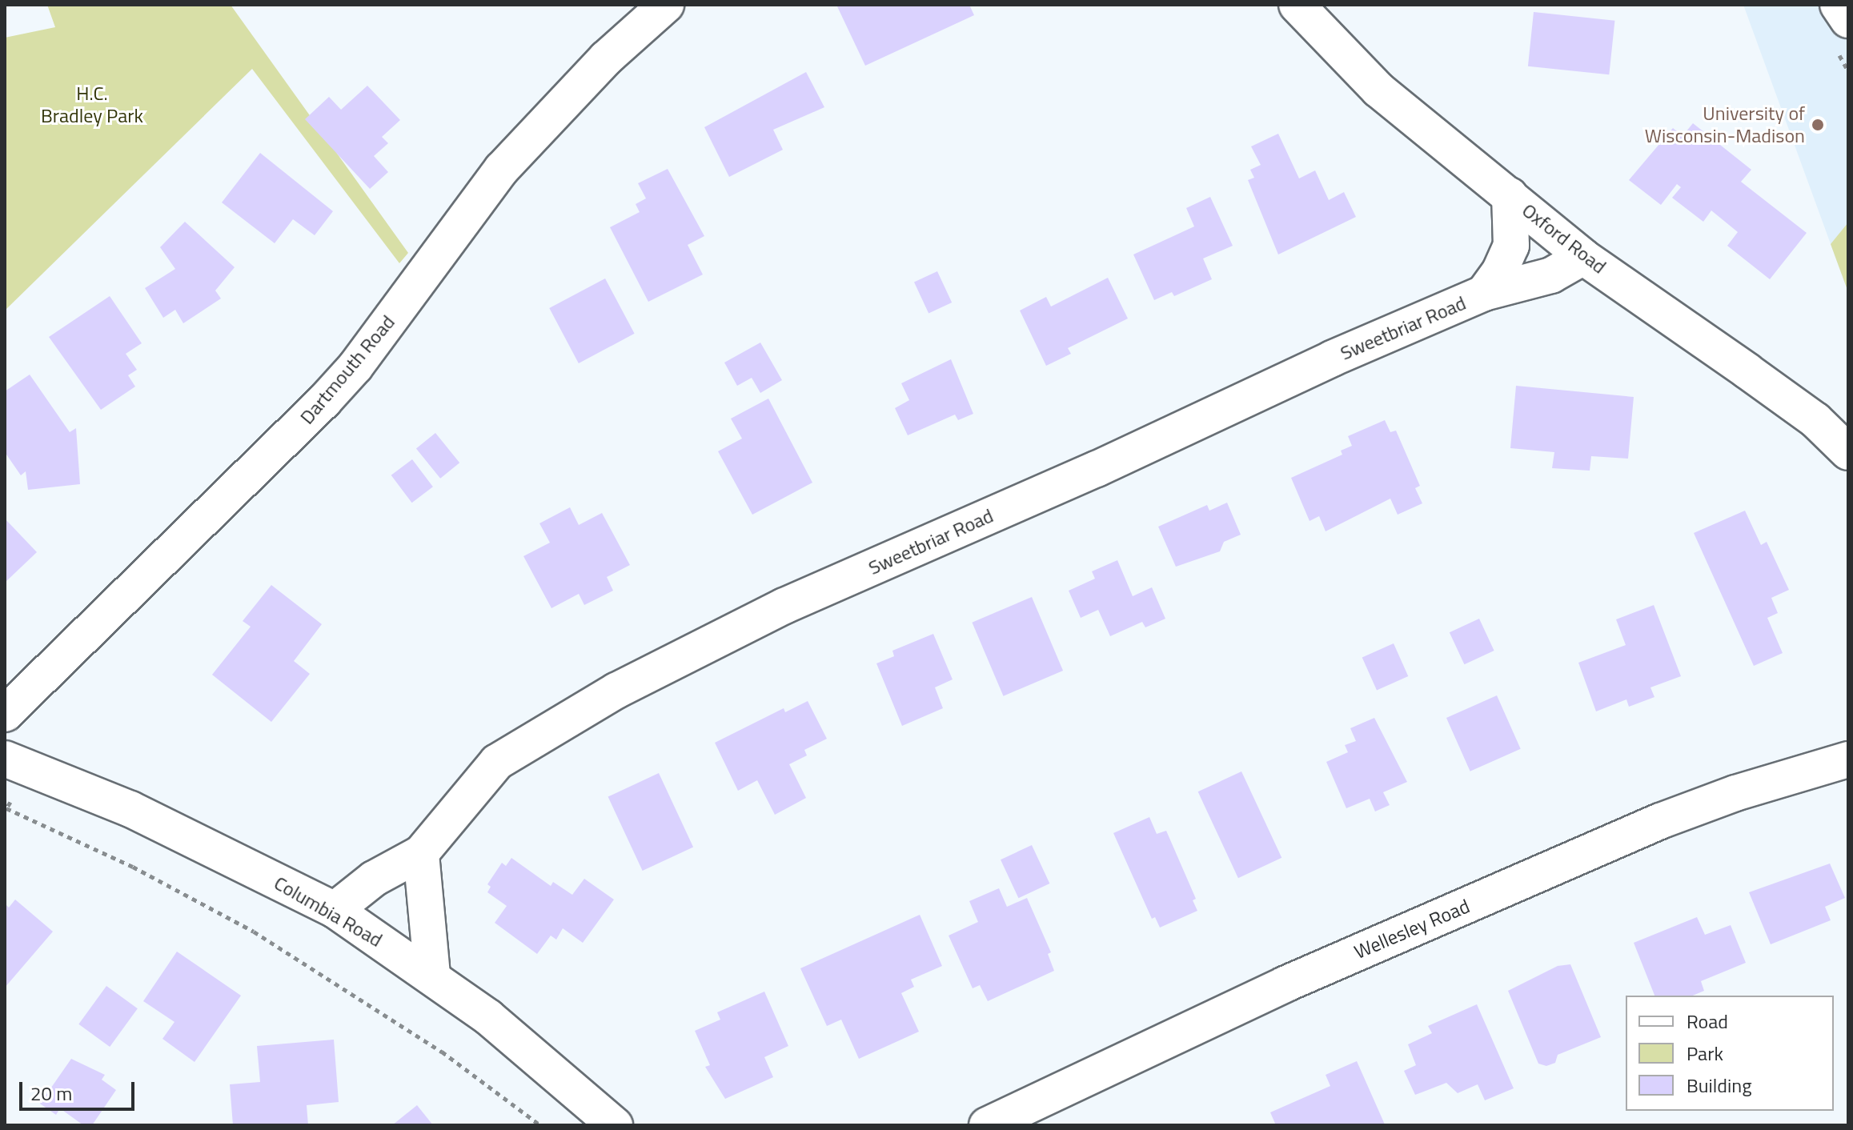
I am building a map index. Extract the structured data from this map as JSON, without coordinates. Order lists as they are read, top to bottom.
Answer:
{
  "streets": {
    "street": [
      "Oxford Road",
      "Sweetbriar Road",
      "Dartmouth Road",
      "Columbia Road",
      "Wellesley Road"
    ]
  },
  "crossings": [
    ["Oxford Road", "Sweetbriar Road"],
    ["Sweetbriar Road", "Columbia Road"]
  ],
  "parks": ["H.C. Bradley Park"],
  "places": ["University of Wisconsin-Madison"],
  "legend": ["Road", "Park", "Building"],
  "scale_bar": "20 m"
}
